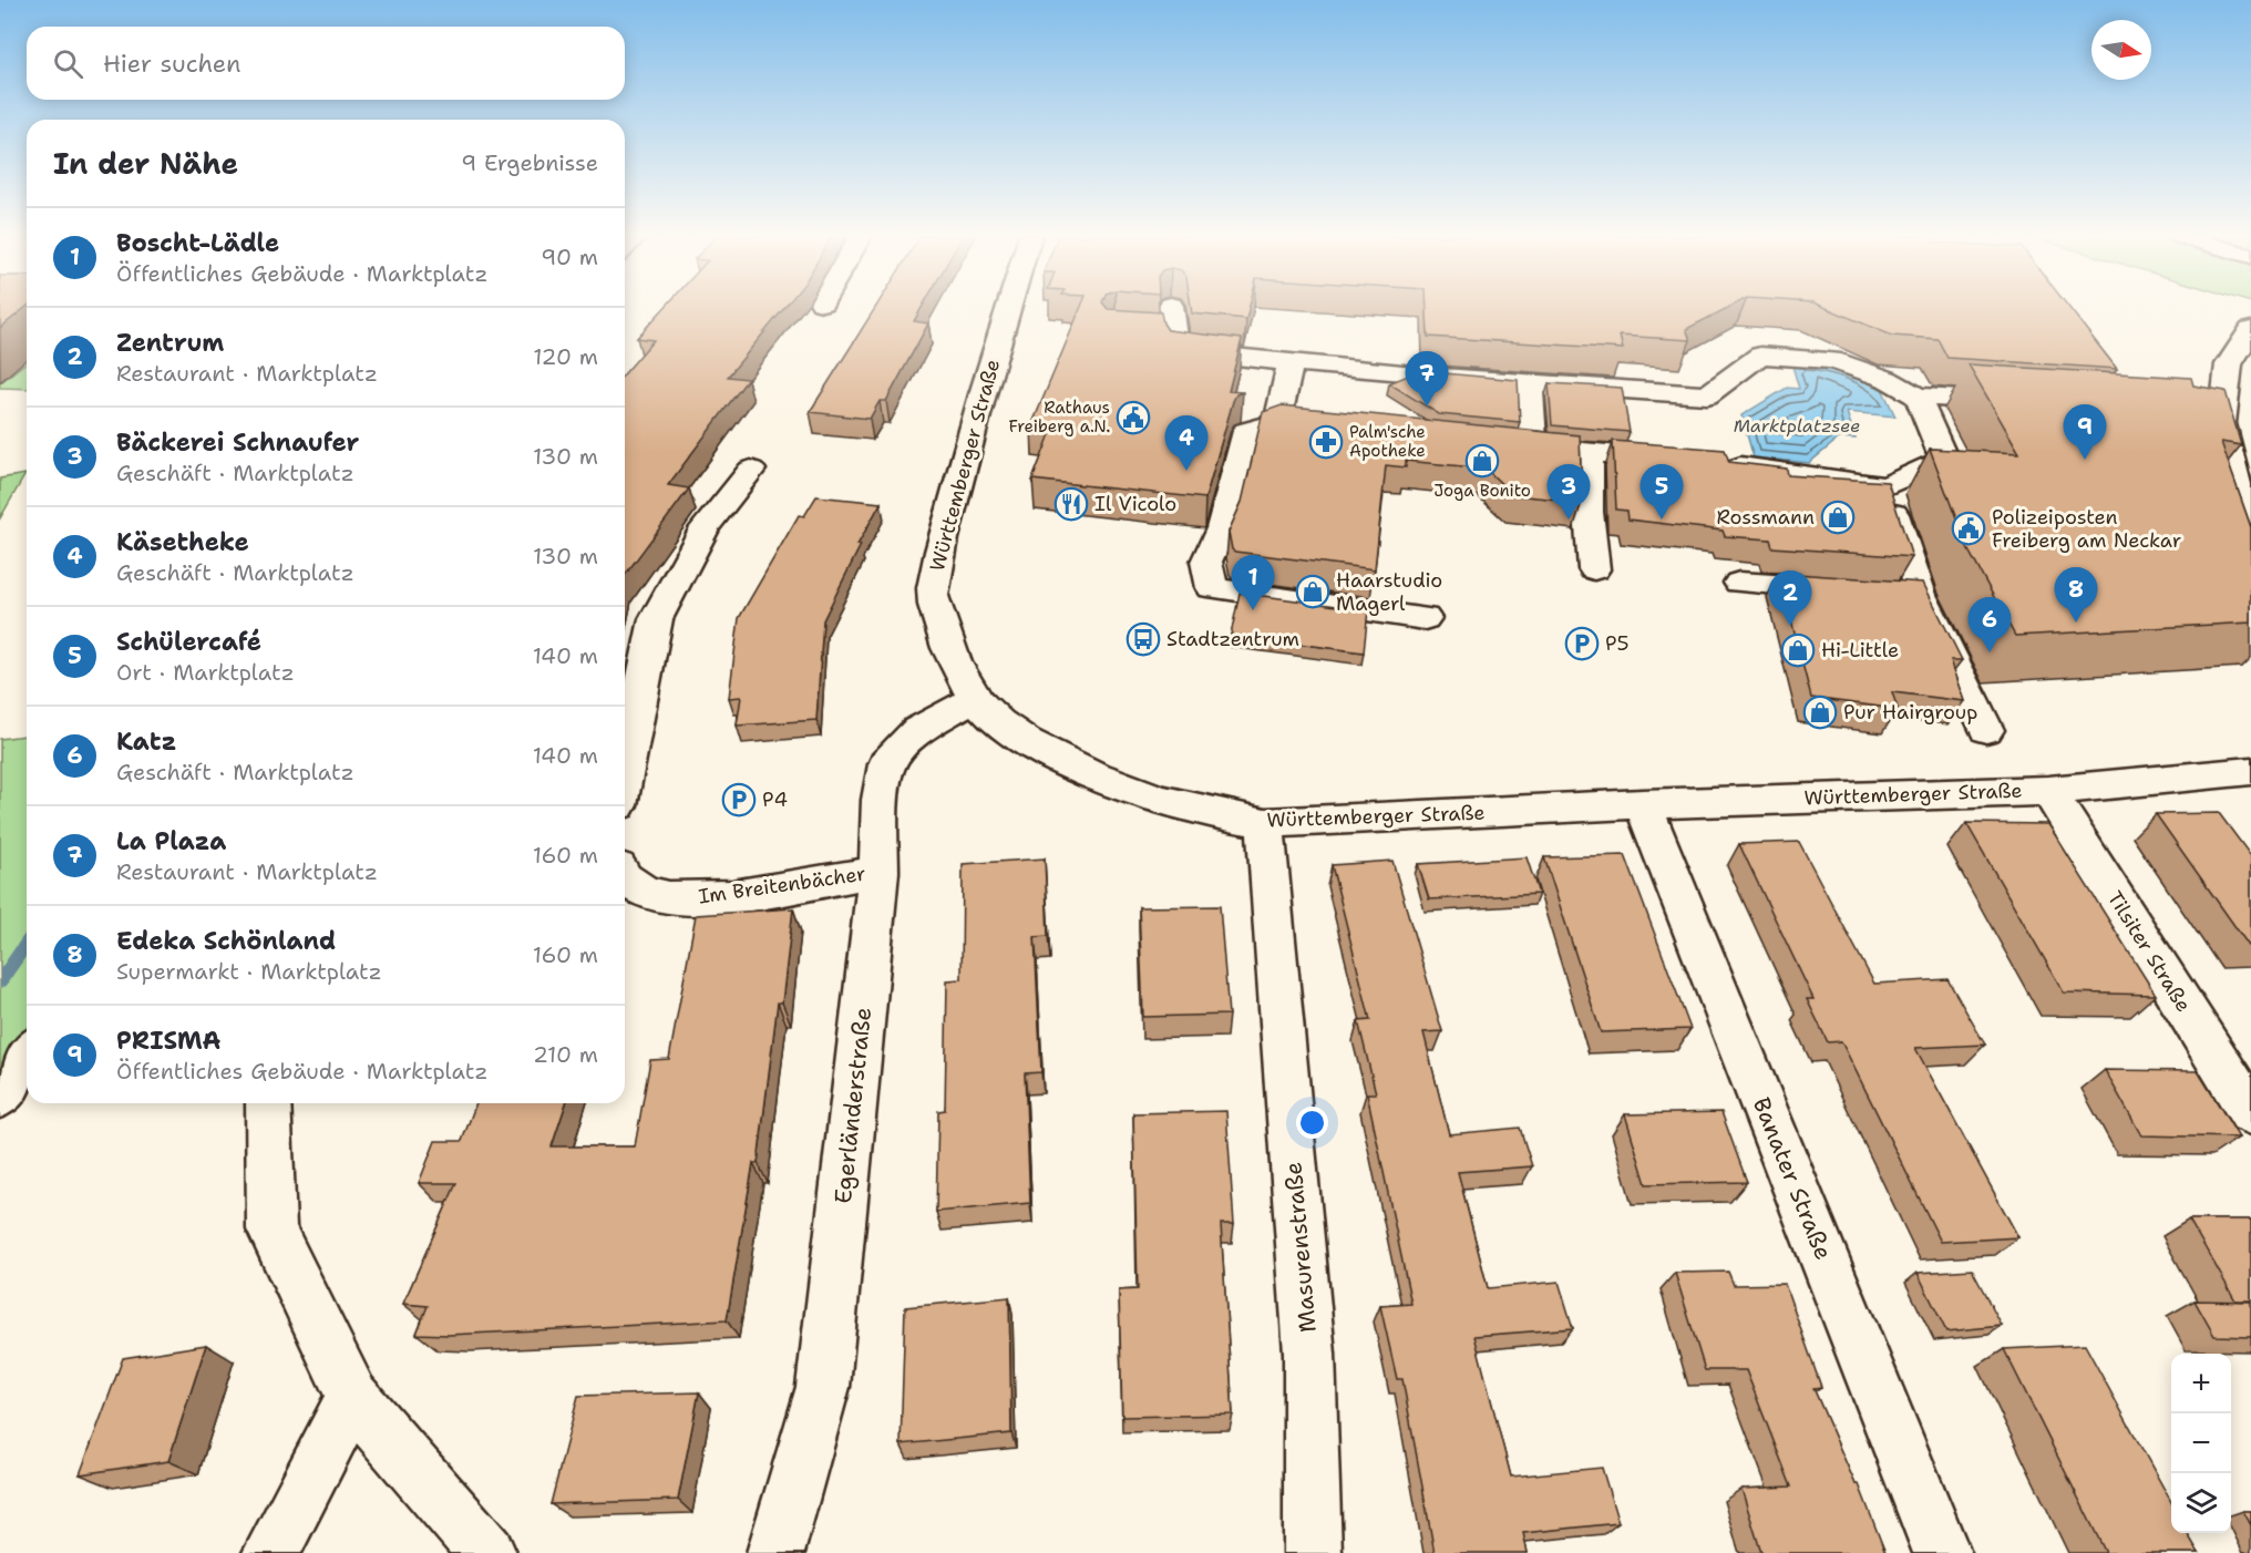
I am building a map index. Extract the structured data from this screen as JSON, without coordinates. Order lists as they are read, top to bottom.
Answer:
{
  "streets": {
    "main road": [
      "Württemberger Straße",
      "Im Breitenbächer",
      "Tilsiter Straße",
      "Egerländerstraße",
      "Banater Straße",
      "Masurenstraße"
    ]
  },
  "crossings": [
    ["Württemberger Straße", "Tilsiter Straße"],
    ["Württemberger Straße", "Egerländerstraße"],
    ["Württemberger Straße", "Banater Straße"],
    ["Württemberger Straße", "Masurenstraße"],
    ["Im Breitenbächer", "Egerländerstraße"]
  ],
  "water": ["Marktplatzsee"],
  "places": {
    "public building": ["Rathaus Freiberg a.N.", "Polizeiposten Freiberg am Neckar"],
    "pharmacy": ["Palm'sche Apotheke"],
    "shop": [
      "Joga Bonito",
      "Rossmann",
      "Haarstudio Magerl",
      "Hi-Little",
      "Pur Hairgroup"
    ],
    "restaurant": ["Il Vicolo"],
    "bus stop": ["Stadtzentrum"],
    "parking": ["P5", "P4"]
  },
  "north": "right",
  "page": {
    "search": "Hier suchen",
    "heading": ["In der Nähe", "9 Ergebnisse"],
    "list": [
      {
        "mark": "1",
        "name": "Boscht-Lädle",
        "note": "Öffentliches Gebäude · Marktplatz",
        "value": "90 m"
      },
      {
        "mark": "2",
        "name": "Zentrum",
        "note": "Restaurant · Marktplatz",
        "value": "120 m"
      },
      {
        "mark": "3",
        "name": "Bäckerei Schnaufer",
        "note": "Geschäft · Marktplatz",
        "value": "130 m"
      },
      {
        "mark": "4",
        "name": "Käsetheke",
        "note": "Geschäft · Marktplatz",
        "value": "130 m"
      },
      {
        "mark": "5",
        "name": "Schülercafé",
        "note": "Ort · Marktplatz",
        "value": "140 m"
      },
      {
        "mark": "6",
        "name": "Katz",
        "note": "Geschäft · Marktplatz",
        "value": "140 m"
      },
      {
        "mark": "7",
        "name": "La Plaza",
        "note": "Restaurant · Marktplatz",
        "value": "160 m"
      },
      {
        "mark": "8",
        "name": "Edeka Schönland",
        "note": "Supermarkt · Marktplatz",
        "value": "160 m"
      },
      {
        "mark": "9",
        "name": "PRISMA",
        "note": "Öffentliches Gebäude · Marktplatz",
        "value": "210 m"
      }
    ],
    "pins": [
      "7",
      "9",
      "4",
      "3",
      "5",
      "1",
      "8",
      "2",
      "6"
    ],
    "map_buttons": ["+", "−"]
  }
}
